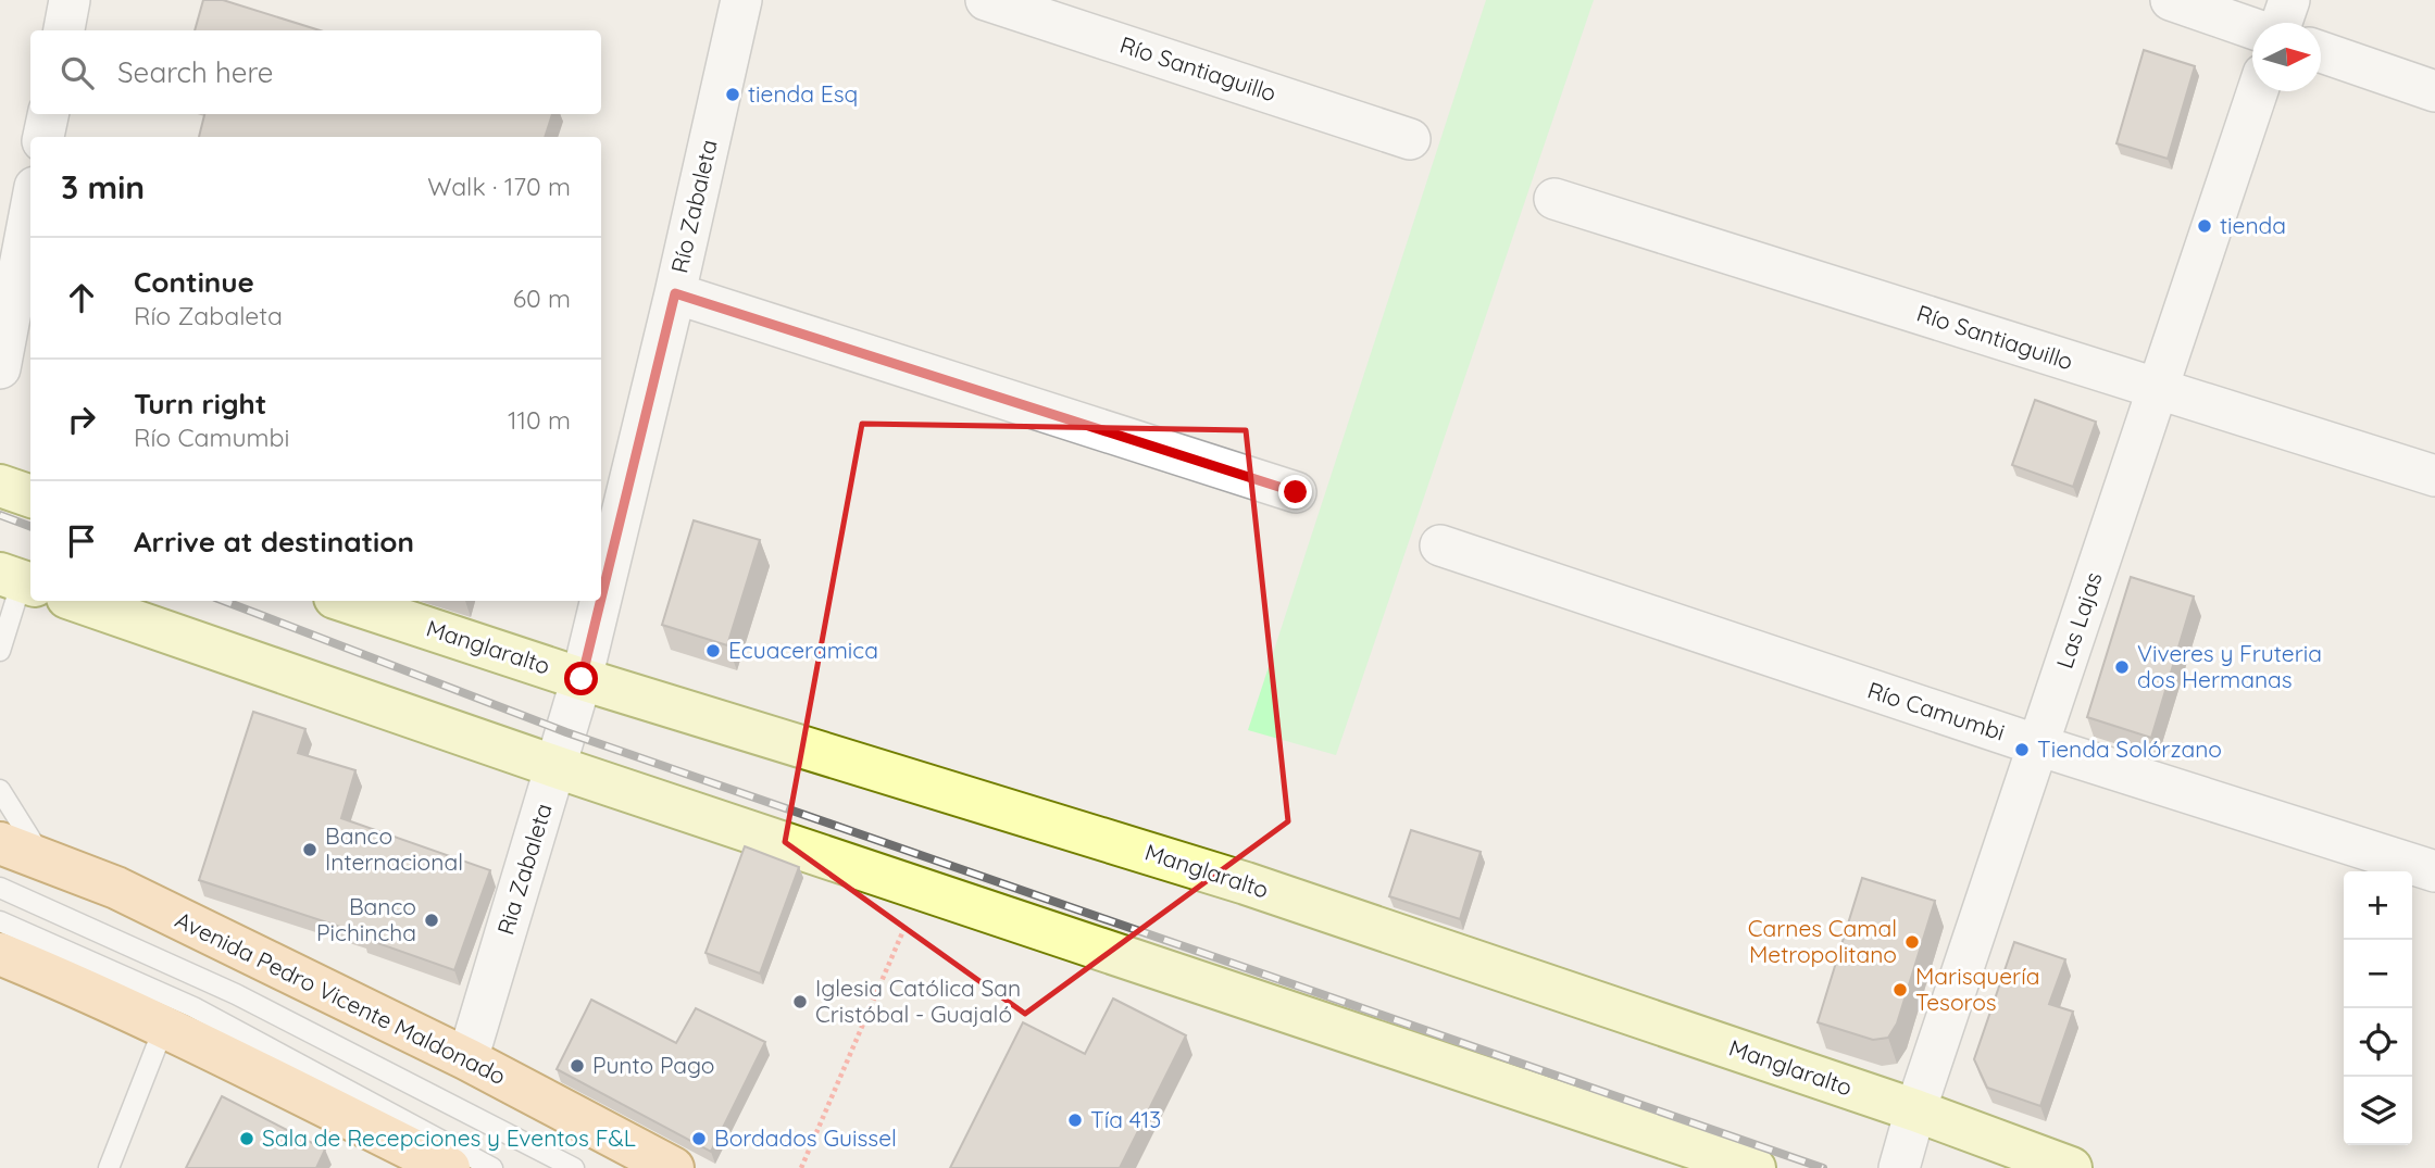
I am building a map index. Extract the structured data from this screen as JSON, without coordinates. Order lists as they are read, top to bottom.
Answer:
{
  "streets": {
    "main road": ["Manglaralto", "Avenida Pedro Vicente Maldonado"],
    "street": [
      "Río Santiaguillo",
      "Río Zabaleta",
      "Las Lajas",
      "Río Camumbi",
      "Ria Zabaleta"
    ]
  },
  "crossings": [
    ["Río Santiaguillo", "Las Lajas"],
    ["Río Zabaleta", "Manglaralto"],
    ["Río Zabaleta", "Ria Zabaleta"],
    ["Las Lajas", "Manglaralto"],
    ["Las Lajas", "Río Camumbi"],
    ["Manglaralto", "Ria Zabaleta"],
    ["Ria Zabaleta", "Avenida Pedro Vicente Maldonado"]
  ],
  "places": [
    "tienda Esq",
    "tienda",
    "Ecuaceramica",
    "Viveres y Fruteria dos Hermanas",
    "Tienda Solórzano",
    "Banco Internacional",
    "Banco Pichincha",
    "Carnes Camal Metropolitano",
    "Marisquería Tesoros",
    "Iglesia Católica San Cristóbal - Guajaló",
    "Punto Pago",
    "Tía 413",
    "Sala de Recepciones y Eventos F&L",
    "Bordados Guissel"
  ],
  "north": "right",
  "page": {
    "search": "Search here",
    "heading": ["3 min", "Walk · 170 m"],
    "list": [
      ["Continue", "Río Zabaleta", "60 m"],
      ["Turn right", "Río Camumbi", "110 m"],
      "Arrive at destination"
    ],
    "map_buttons": ["+", "−"]
  }
}
